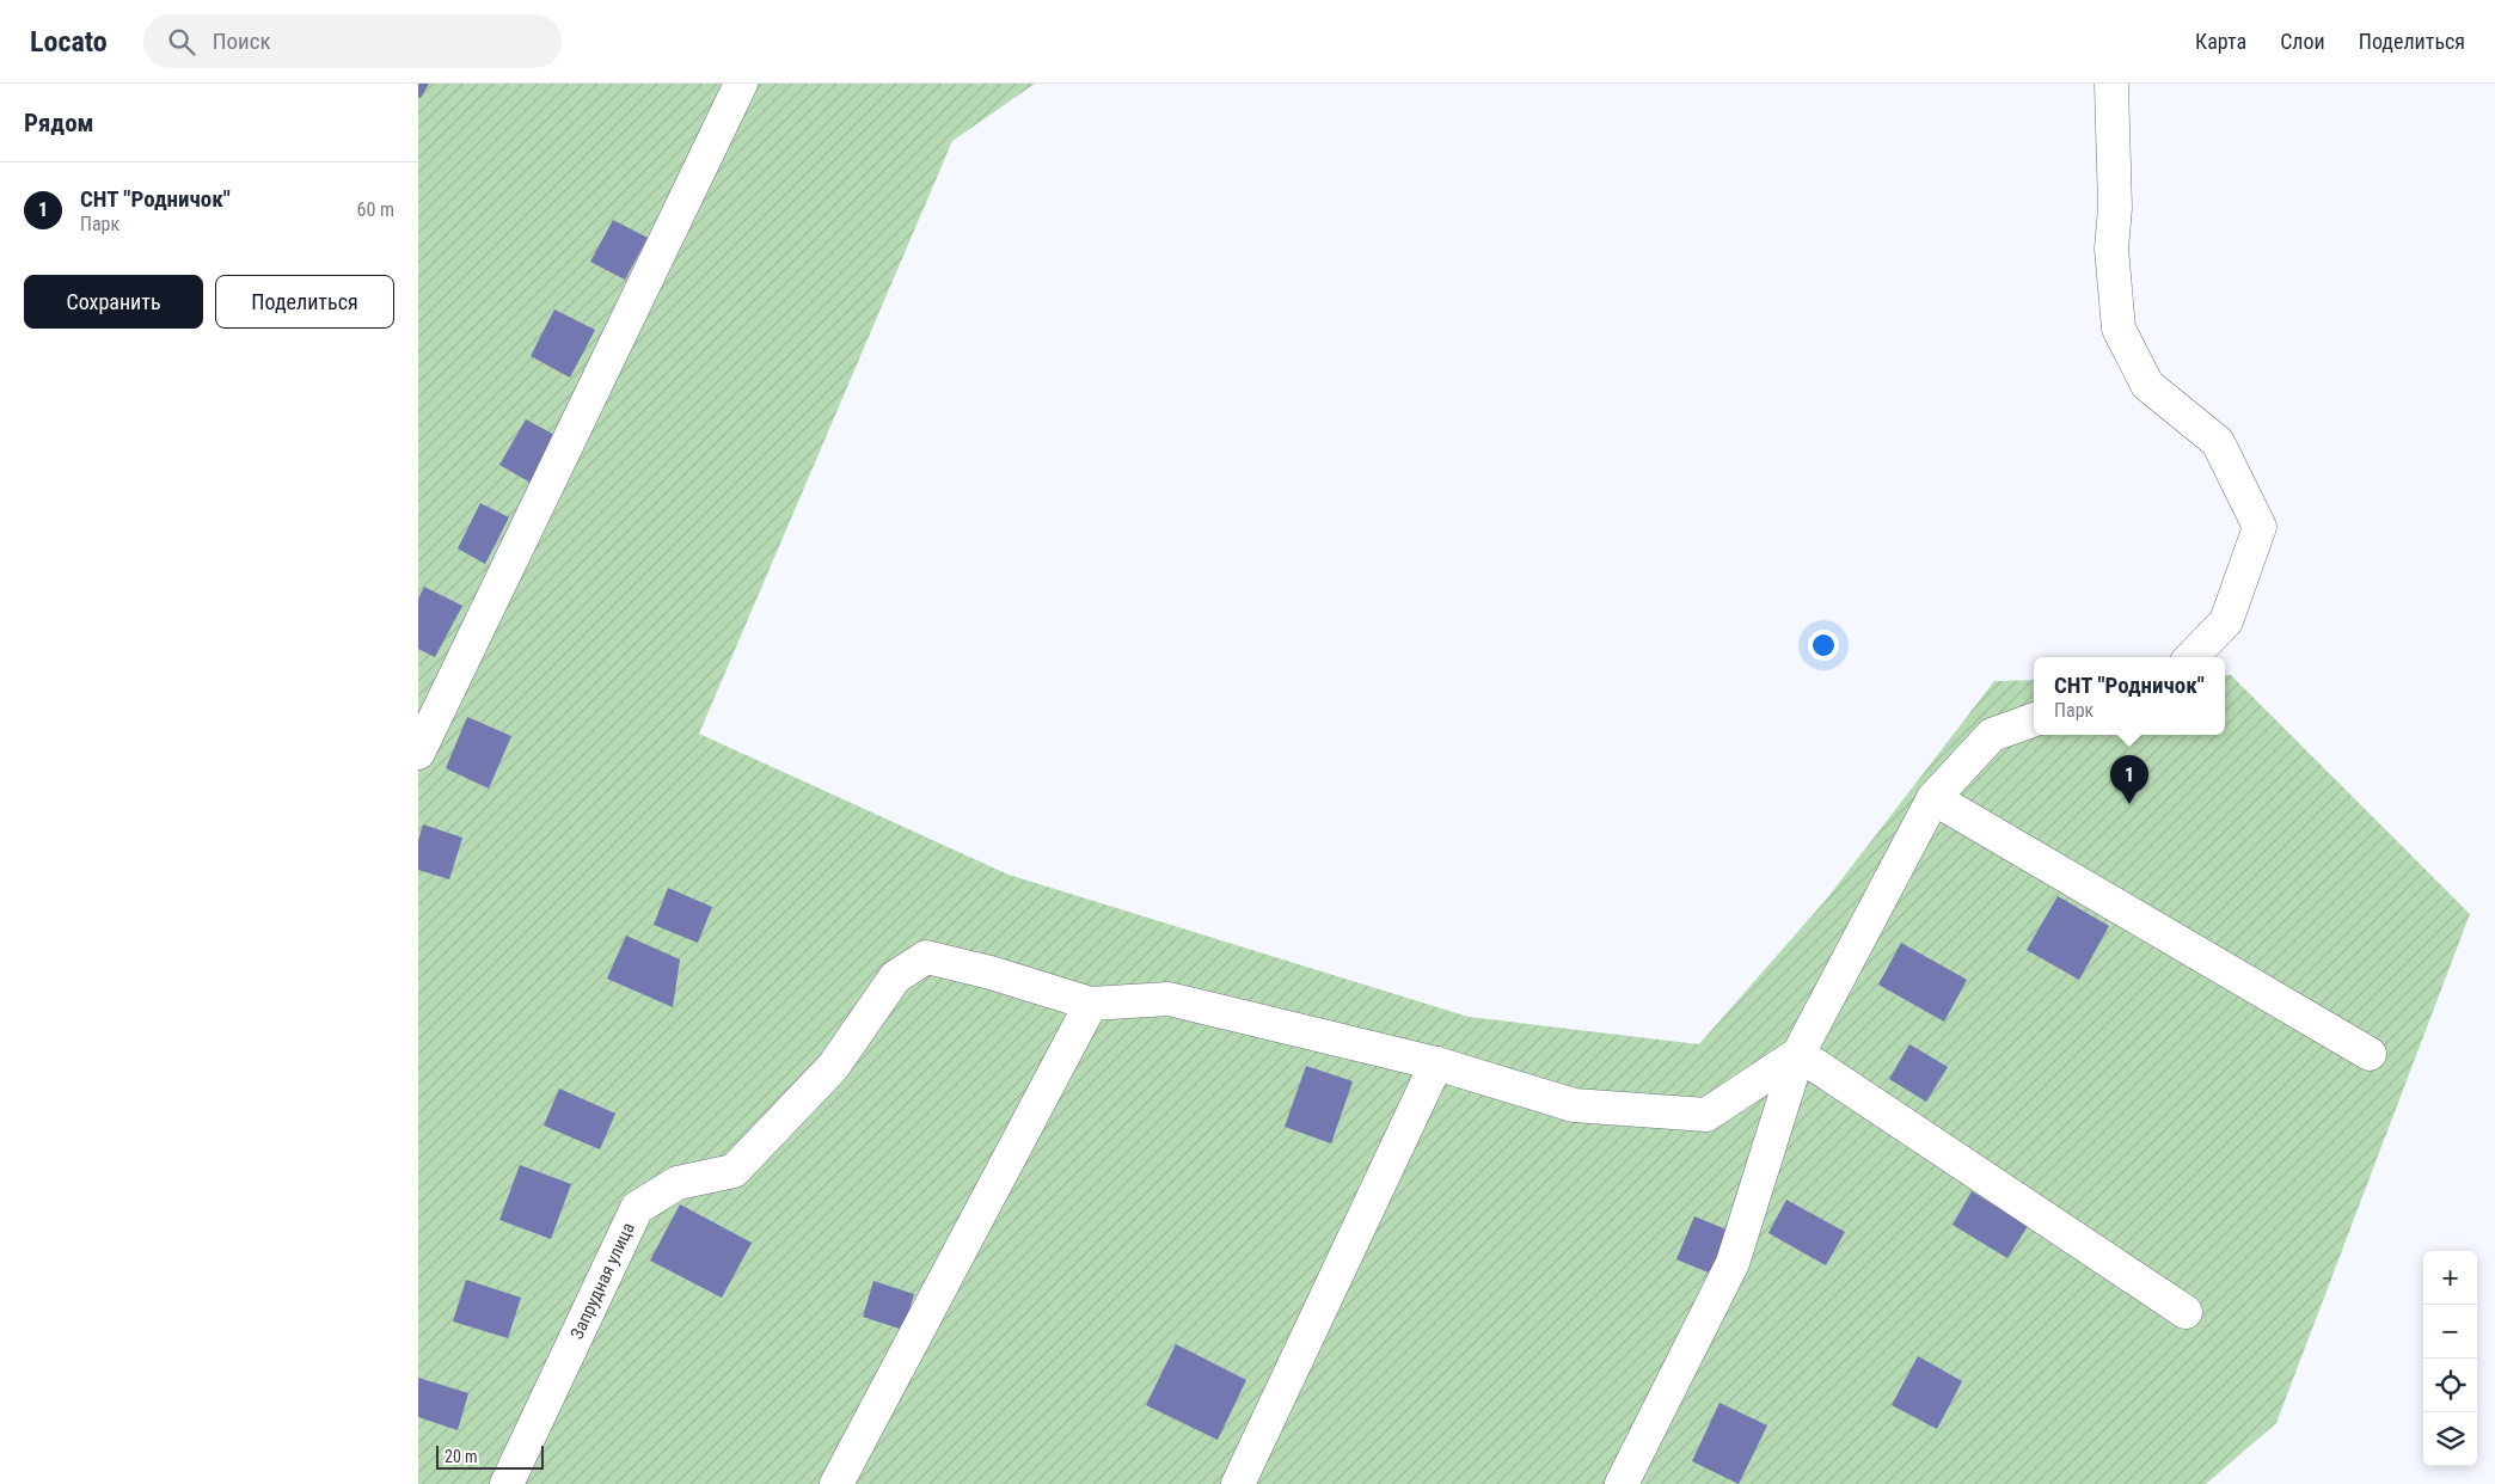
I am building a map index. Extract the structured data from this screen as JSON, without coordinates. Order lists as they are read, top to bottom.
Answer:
{
  "streets": {
    "lane": ["Запрудная улица"]
  },
  "scale_bar": "20 m",
  "page": {
    "header": "Locato",
    "search": "Поиск",
    "nav": ["Карта", "Слои", "Поделиться"],
    "heading": "Рядом",
    "list": [
      {
        "mark": "1",
        "name": "СНТ \"Родничок\"",
        "note": "Парк",
        "value": "60 m"
      }
    ],
    "buttons": ["Сохранить", "Поделиться"],
    "popup": ["СНТ \"Родничок\"", "Парк"],
    "pins": "1",
    "map_buttons": ["+", "−"],
    "scale": "20 m"
  }
}
